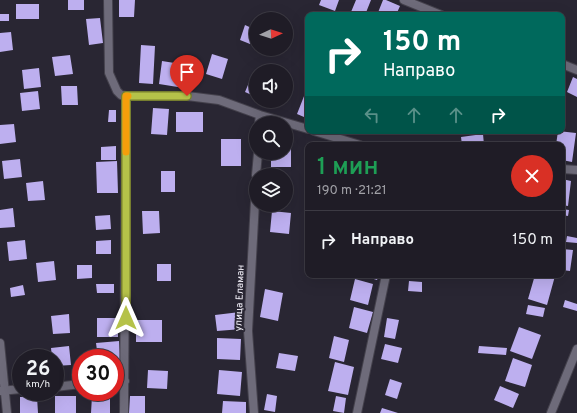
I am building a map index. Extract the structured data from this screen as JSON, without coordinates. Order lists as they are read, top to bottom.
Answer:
{
  "streets": {
    "street": ["улица Еламан"]
  },
  "north": "right",
  "page": {
    "turn": ["150 m", "Направо"],
    "heading": ["1 мин", "190 m · 21:21"],
    "list": [
      {
        "name": "Направо",
        "value": "150 m"
      }
    ],
    "speed": "26 km/h",
    "limit": "30"
  }
}
